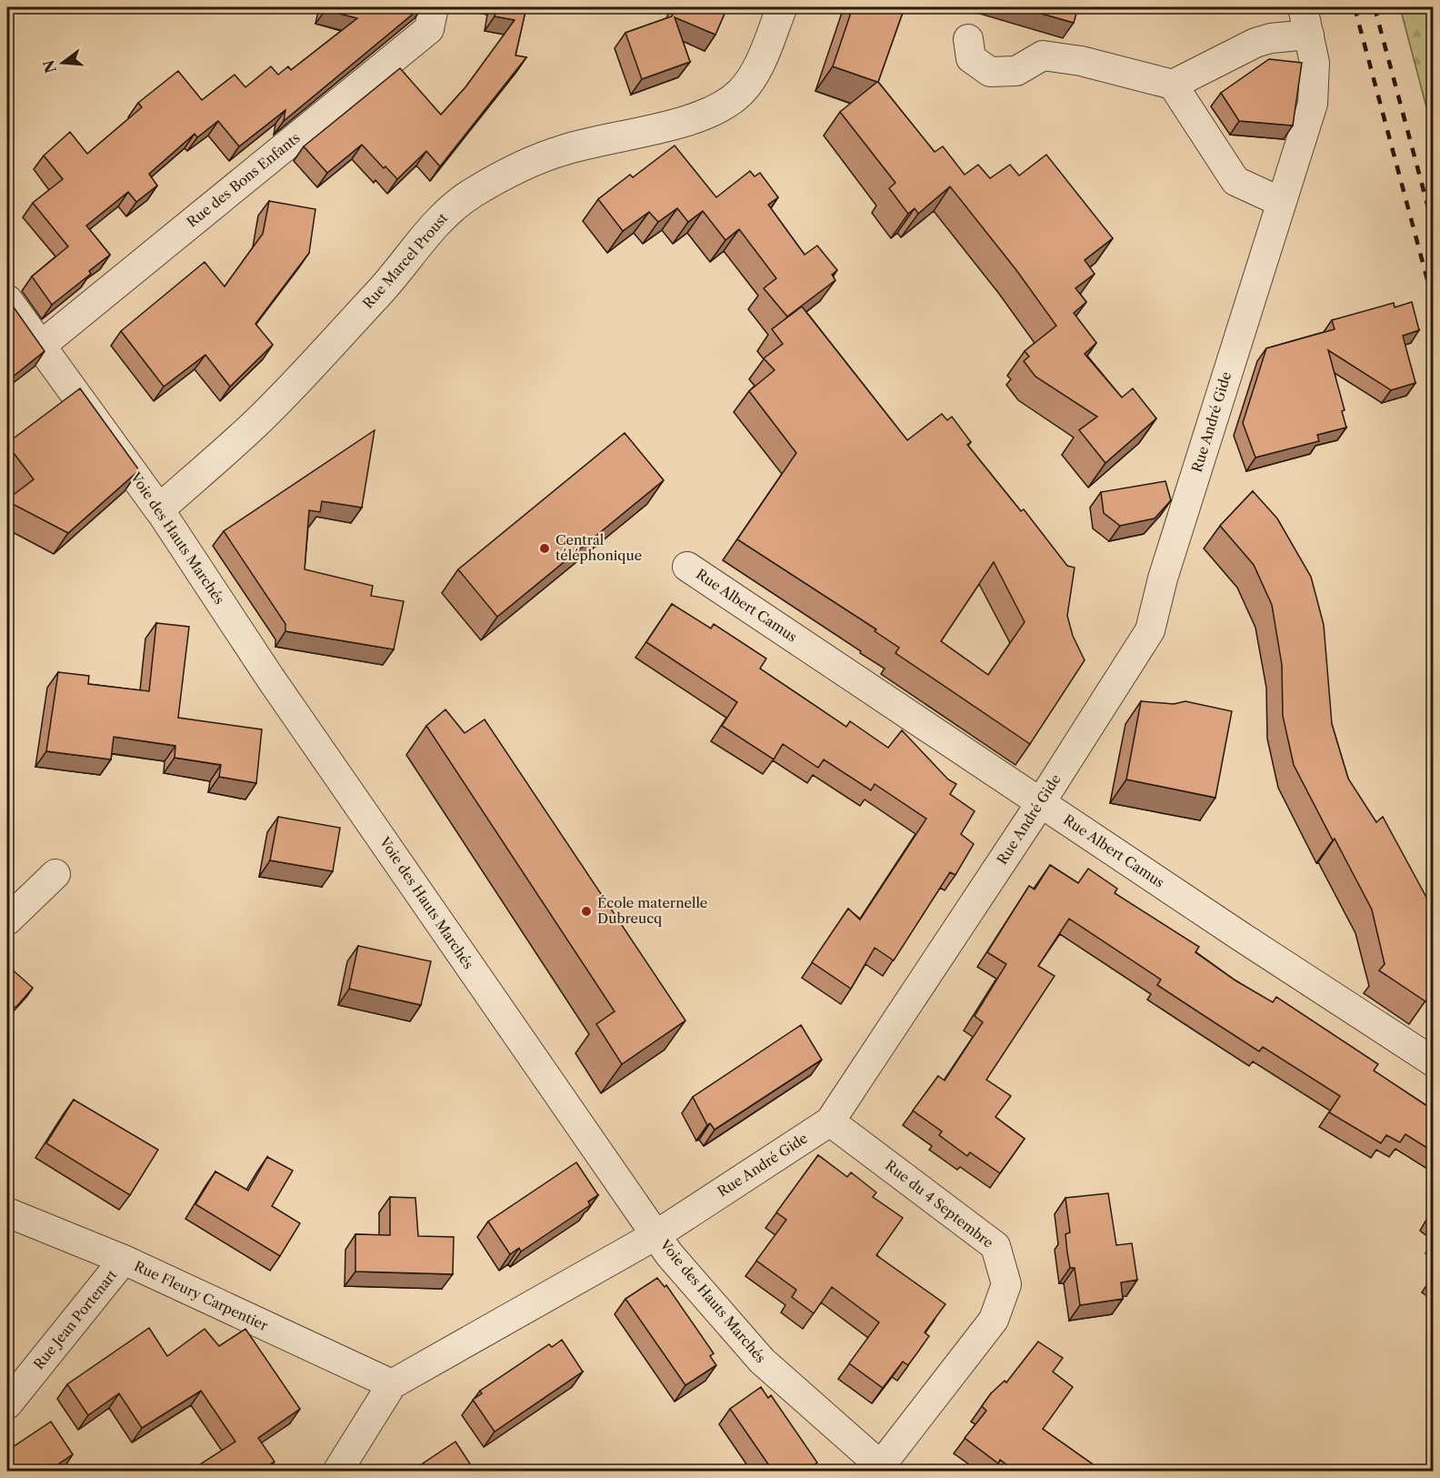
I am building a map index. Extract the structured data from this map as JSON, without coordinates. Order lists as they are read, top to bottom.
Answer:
{
  "streets": {
    "street": [
      "Rue des Bons Enfants",
      "Rue Marcel Proust",
      "Rue André Gide",
      "Voie des Hauts Marchés",
      "Rue Albert Camus",
      "Rue du 4 Septembre",
      "Rue Fleury Carpentier",
      "Rue Jean Portenart"
    ]
  },
  "crossings": [
    ["Rue des Bons Enfants", "Voie des Hauts Marchés"],
    ["Rue Marcel Proust", "Voie des Hauts Marchés"],
    ["Rue André Gide", "Voie des Hauts Marchés"],
    ["Rue André Gide", "Rue Albert Camus"],
    ["Rue André Gide", "Rue du 4 Septembre"],
    ["Rue André Gide", "Rue Fleury Carpentier"],
    ["Voie des Hauts Marchés", "Rue du 4 Septembre"],
    ["Rue Fleury Carpentier", "Rue Jean Portenart"]
  ],
  "places": ["Central téléphonique", "École maternelle Dubreucq"],
  "north": "left"
}
